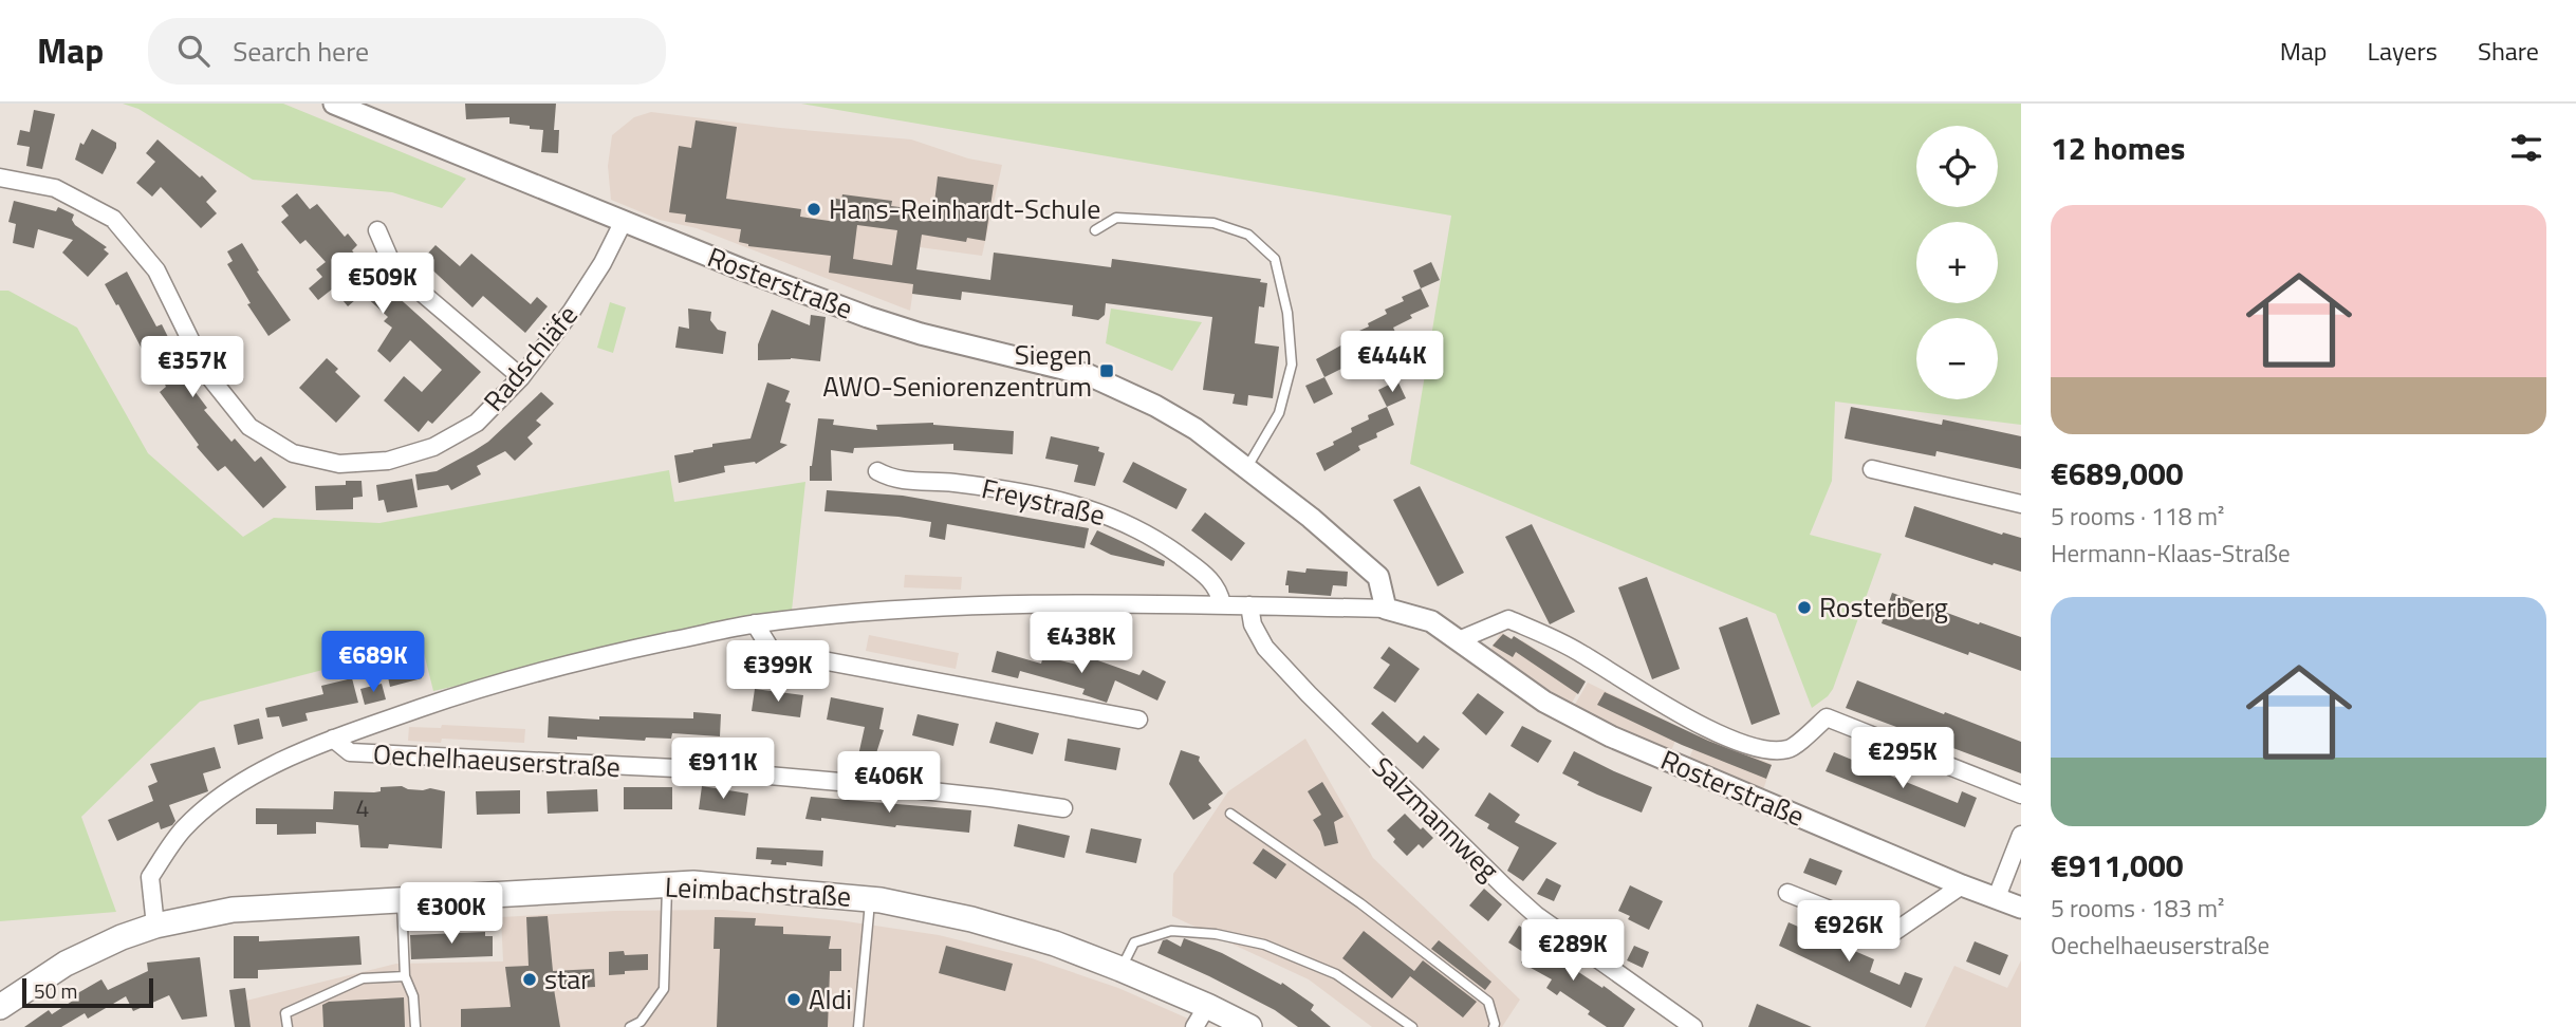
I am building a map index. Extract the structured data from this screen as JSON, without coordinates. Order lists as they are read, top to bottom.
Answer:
{
  "streets": {
    "main road": ["Leimbachstraße"],
    "street": [
      "Rosterstraße",
      "Radschläfe",
      "Freystraße",
      "Oechelhaeuserstraße",
      "Salzmannweg"
    ]
  },
  "crossings": [
    ["Rosterstraße", "Radschläfe"]
  ],
  "places": {
    "other": [
      "Hans-Reinhardt-Schule",
      "Rosterberg",
      "star",
      "Aldi"
    ],
    "transit": ["Siegen AWO-Seniorenzentrum"]
  },
  "house_numbers": ["4"],
  "scale_bar": "50 m",
  "page": {
    "header": "Map",
    "search": "Search here",
    "nav": ["Map", "Layers", "Share"],
    "heading": "12 homes",
    "map_buttons": ["+", "−"],
    "list": [
      {
        "name": "€689,000",
        "note": "5 rooms · 118 m² · Hermann-Klaas-Straße"
      },
      {
        "name": "€911,000",
        "note": "5 rooms · 183 m² · Oechelhaeuserstraße"
      }
    ],
    "price": [
      "€509K",
      "€444K",
      "€357K",
      "€438K",
      "€689K",
      "€399K",
      "€295K",
      "€911K",
      "€406K",
      "€300K",
      "€926K",
      "€289K"
    ],
    "scale": "50 m"
  }
}
